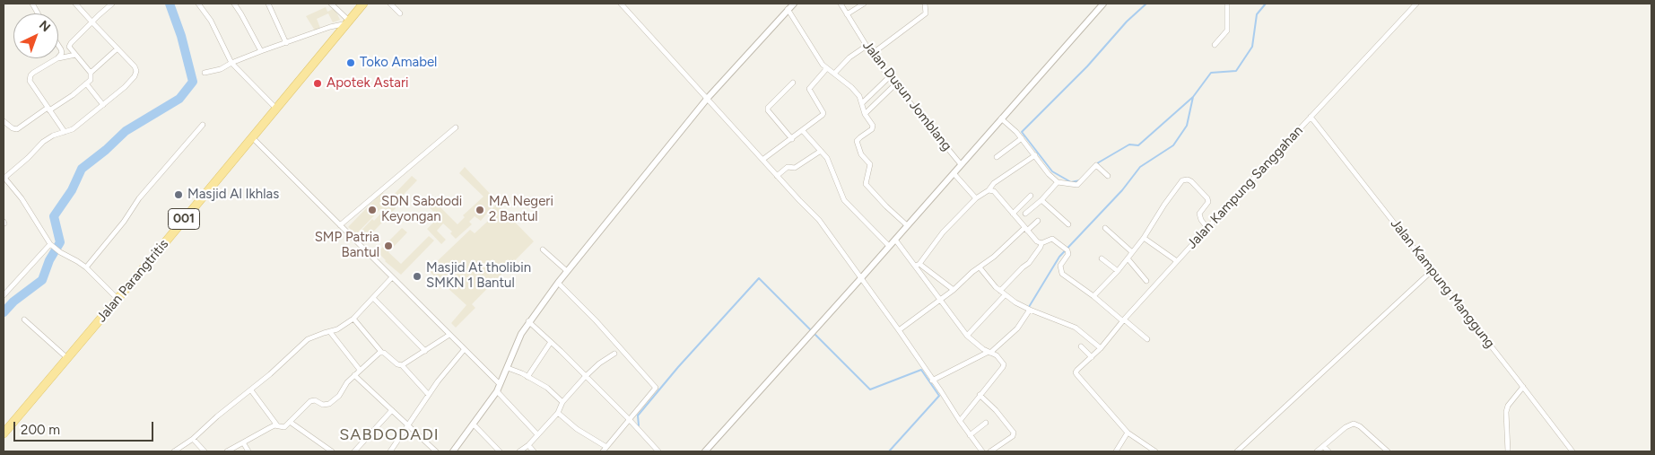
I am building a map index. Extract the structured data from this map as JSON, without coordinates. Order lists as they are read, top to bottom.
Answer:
{
  "streets": {
    "main road": ["001", "Jalan Parangtritis"],
    "street": ["Jalan Dusun Jomblang", "Jalan Kampung Sanggahan", "Jalan Kampung Manggung"]
  },
  "crossings": [
    ["Jalan Kampung Sanggahan", "Jalan Kampung Manggung"]
  ],
  "districts": ["SABDODADI"],
  "places": [
    "Toko Amabel",
    "Apotek Astari",
    "Masjid Al Ikhlas",
    "SDN Sabdodi Keyongan",
    "MA Negeri 2 Bantul",
    "SMP Patria Bantul",
    "Masjid At tholibin SMKN 1 Bantul"
  ],
  "scale_bar": "200 m",
  "north": "top right"
}
